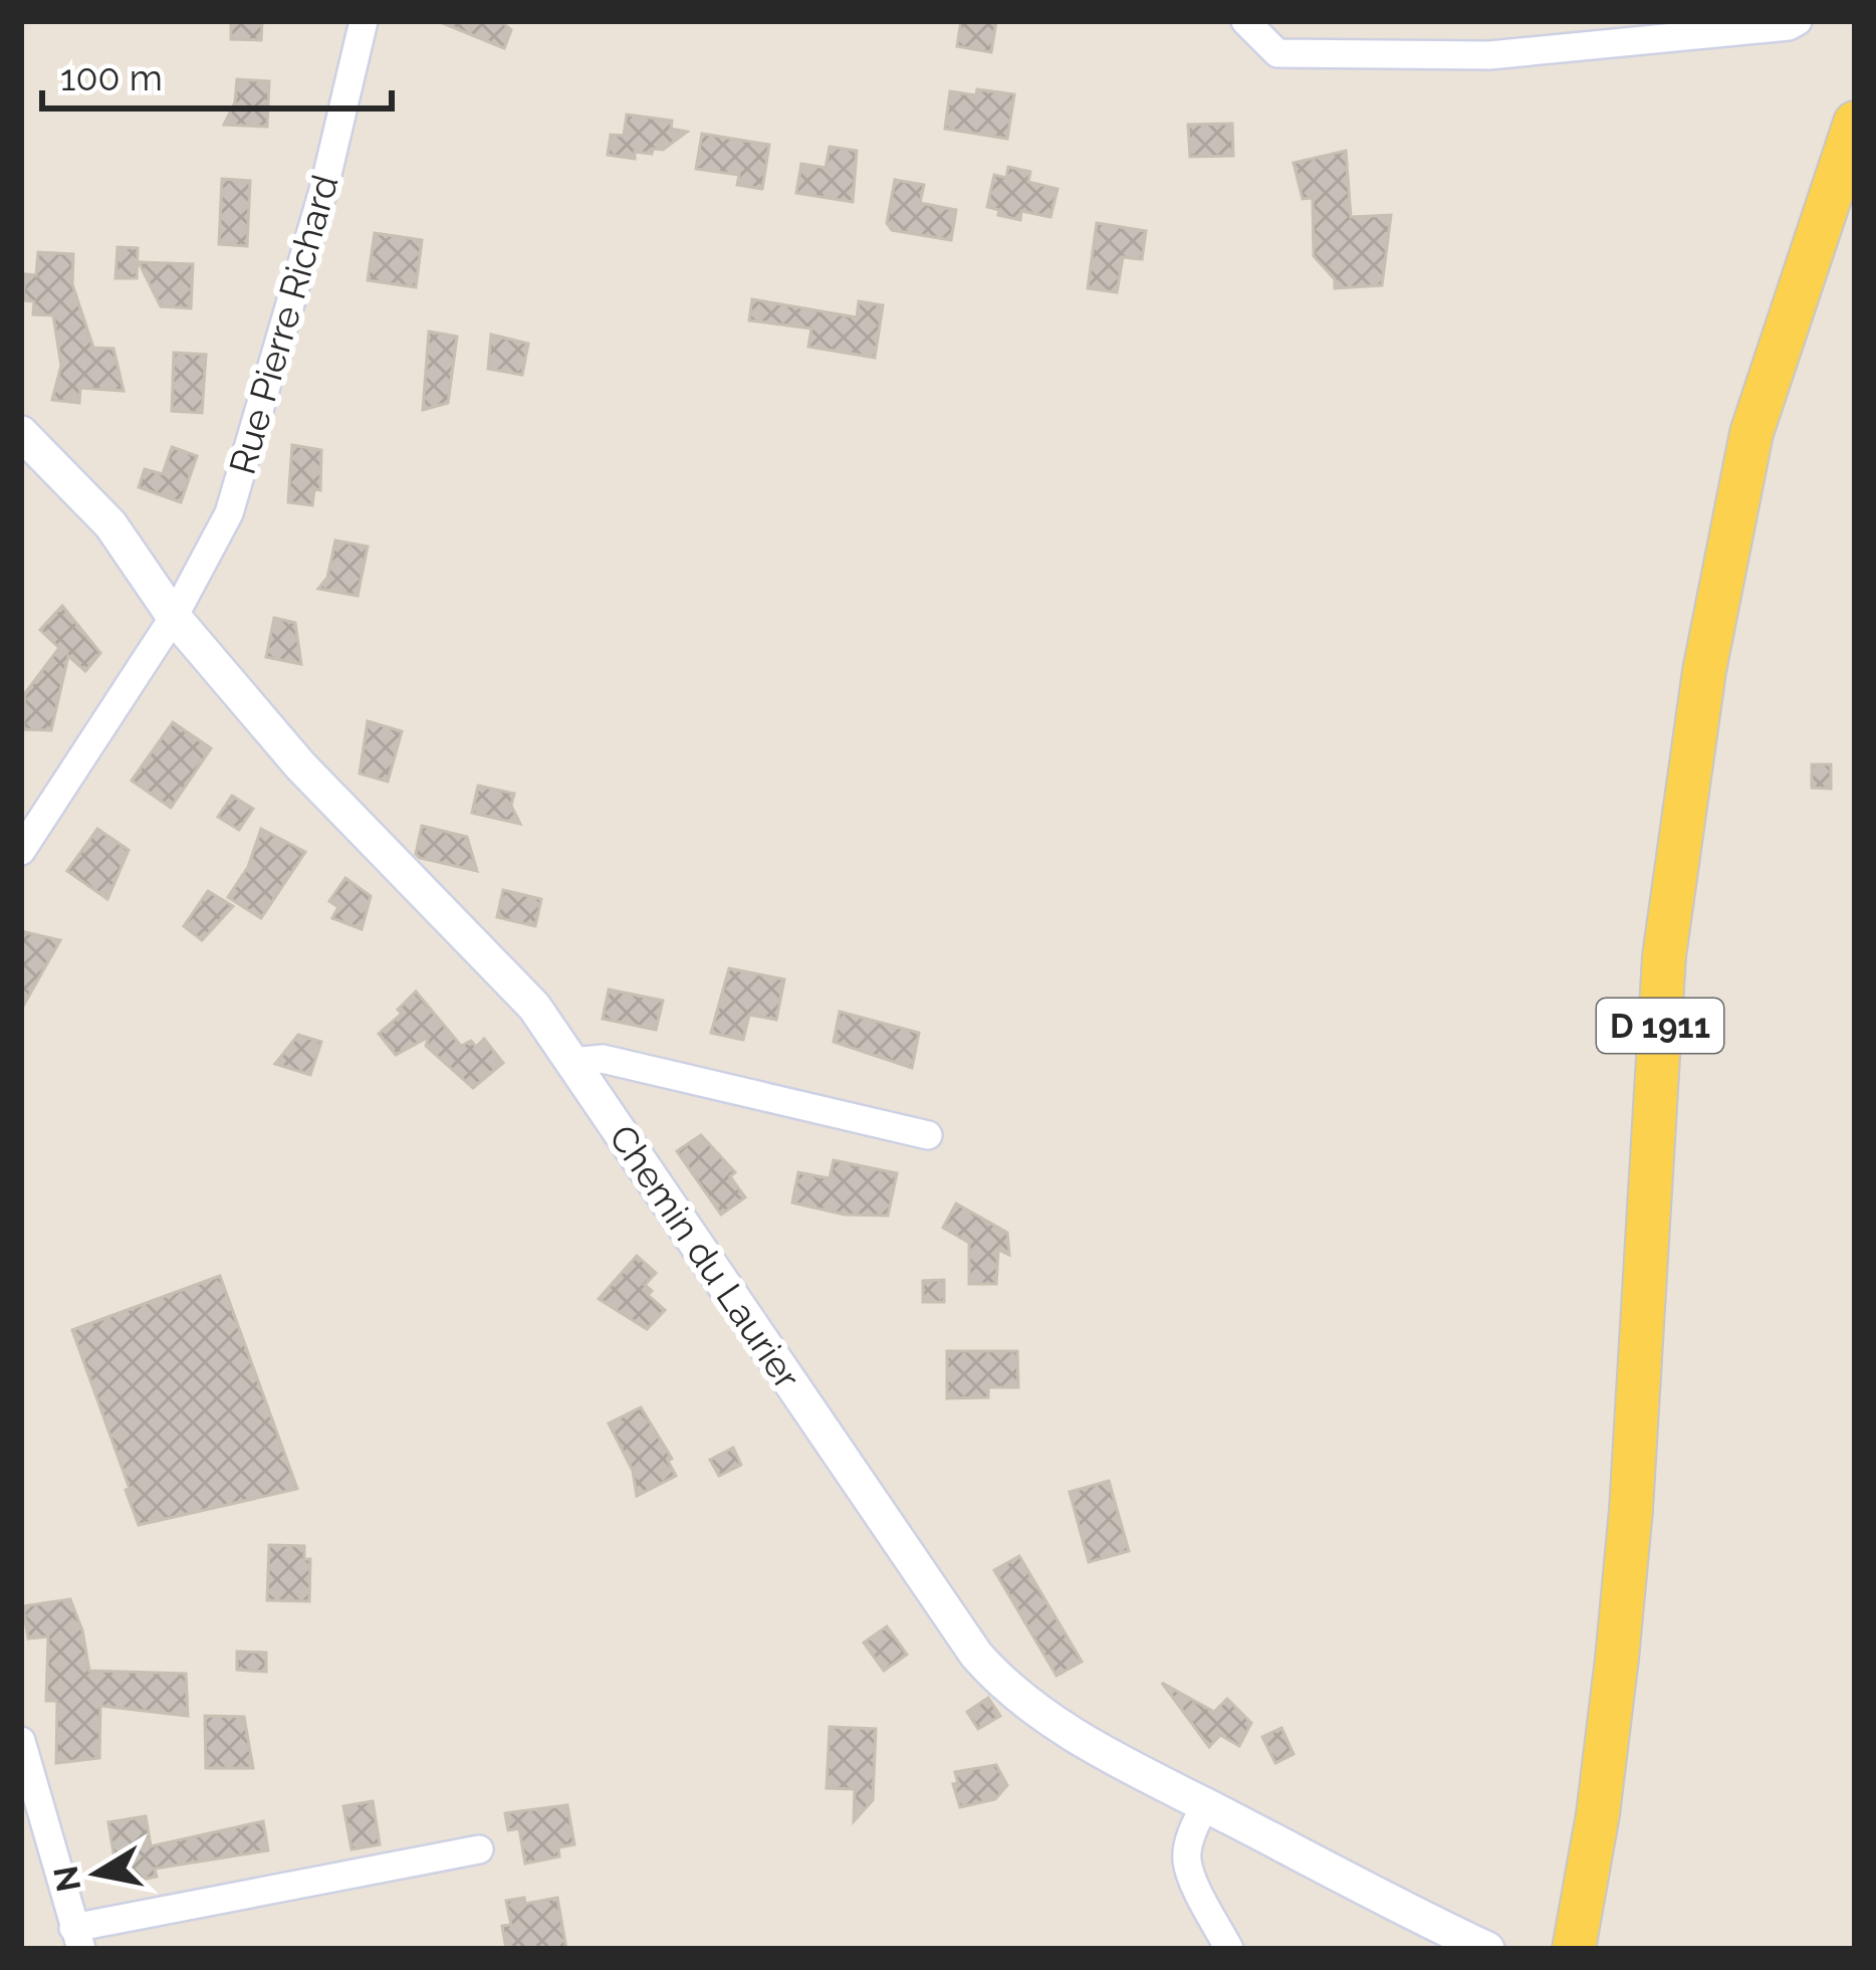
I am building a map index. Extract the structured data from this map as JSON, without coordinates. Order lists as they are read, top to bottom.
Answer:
{
  "streets": {
    "main road": ["D 1911"],
    "street": ["Rue Pierre Richard", "Chemin du Laurier"]
  },
  "crossings": [
    ["Rue Pierre Richard", "Chemin du Laurier"]
  ],
  "scale_bar": "100 m",
  "north": "left"
}
